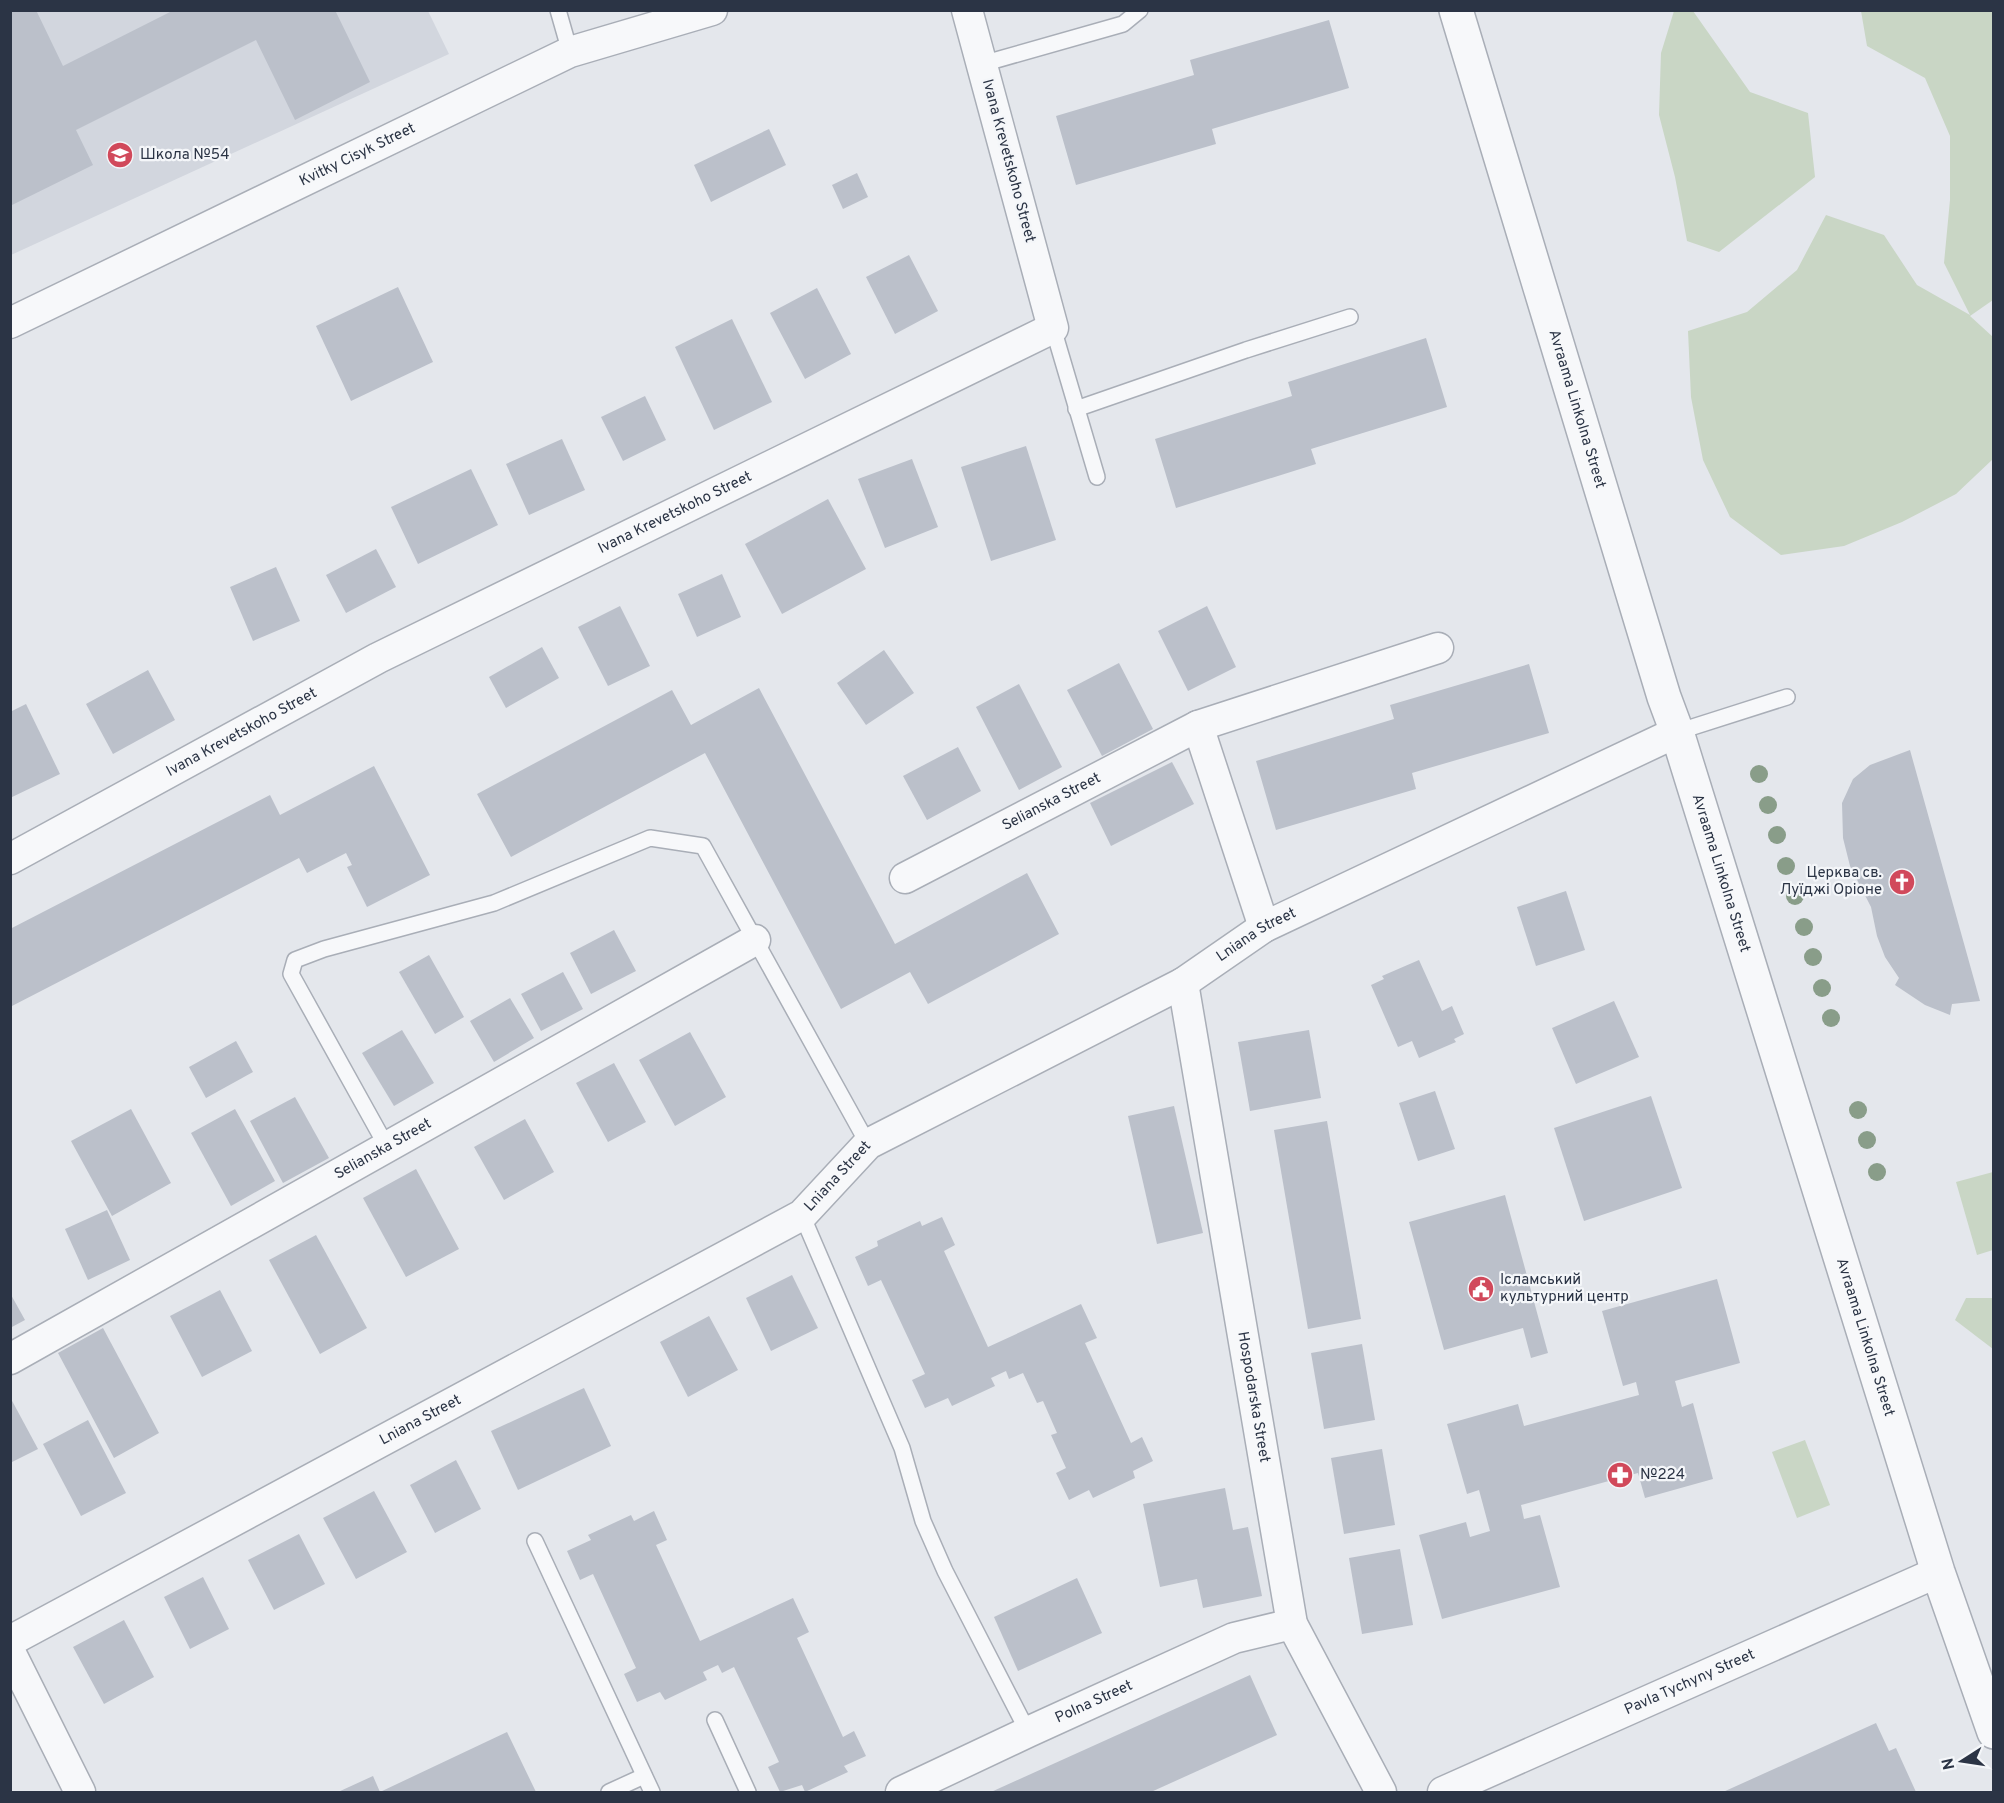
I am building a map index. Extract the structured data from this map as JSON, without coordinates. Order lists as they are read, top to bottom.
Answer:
{
  "streets": {
    "street": [
      "Kvitky Cisyk Street",
      "Ivana Krevetskoho Street",
      "Avraama Linkolna Street",
      "Selianska Street",
      "Lniana Street",
      "Hospodarska Street",
      "Pavla Tychyny Street",
      "Polna Street"
    ]
  },
  "crossings": [
    ["Avraama Linkolna Street", "Lniana Street"],
    ["Avraama Linkolna Street", "Pavla Tychyny Street"],
    ["Lniana Street", "Hospodarska Street"],
    ["Hospodarska Street", "Polna Street"]
  ],
  "places": {
    "school or university": ["Школа №54"],
    "church": ["Церква св. Луїджі Оріоне"],
    "public building": ["Ісламський культурний центр"],
    "pharmacy": ["№224"]
  },
  "north": "left"
}
